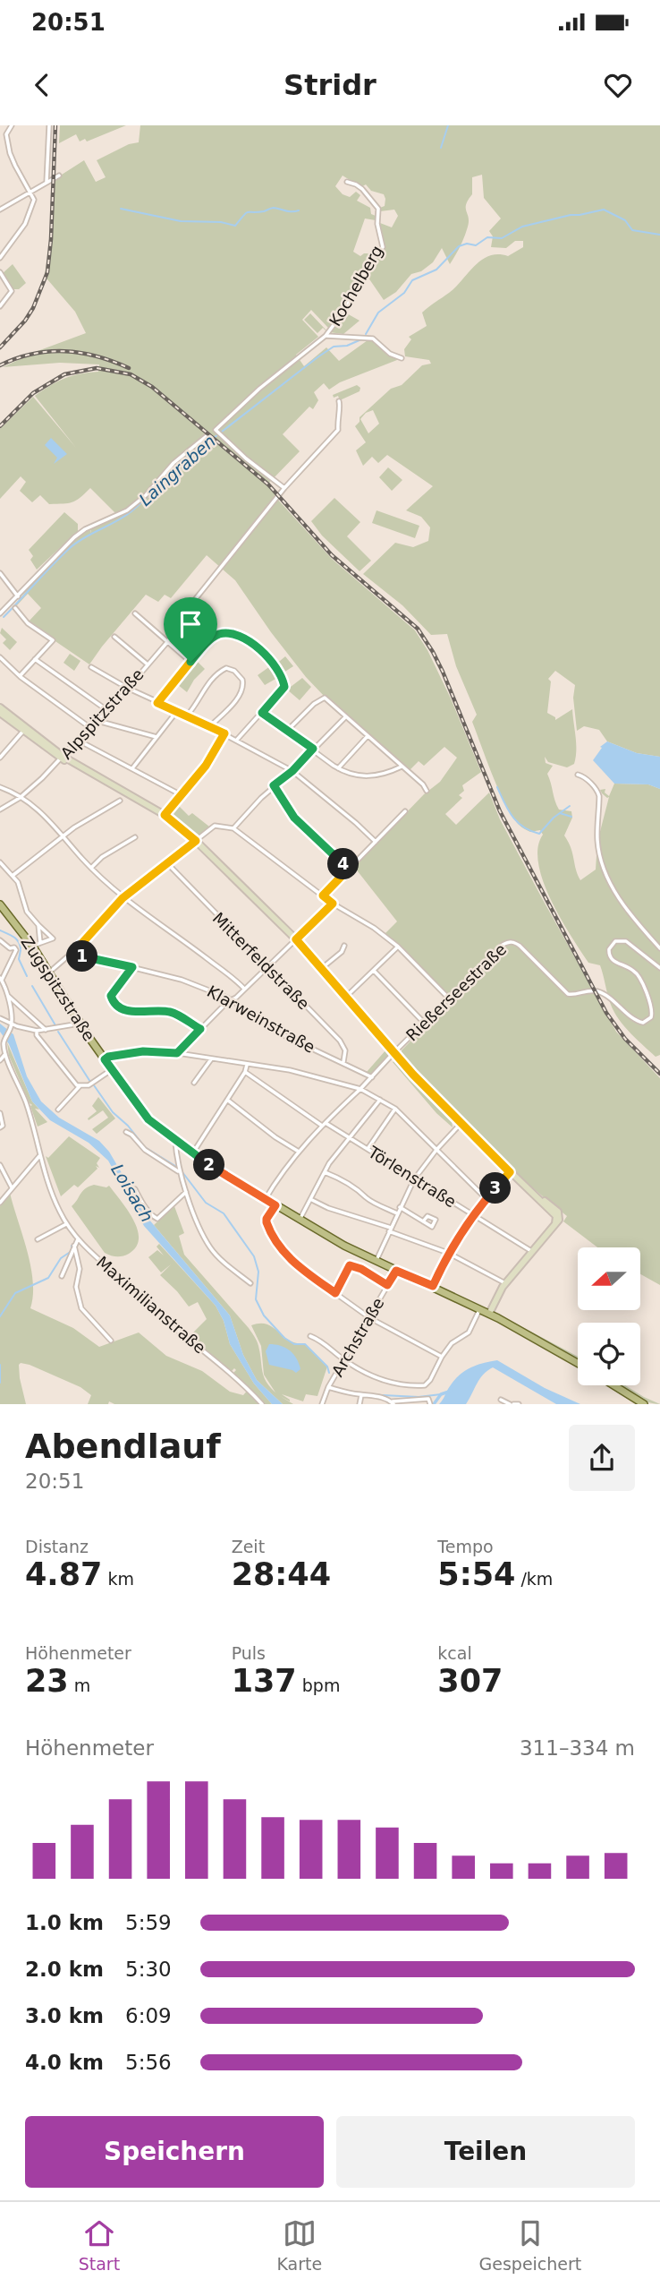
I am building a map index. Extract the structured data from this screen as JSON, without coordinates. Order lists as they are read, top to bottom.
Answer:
{
  "streets": {
    "main road": ["Zugspitzstraße"],
    "street": [
      "Kochelberg",
      "Alpspitzstraße",
      "Mitterfeldstraße",
      "Rießerseestraße",
      "Klarweinstraße",
      "Törlenstraße",
      "Maximilianstraße",
      "Archstraße"
    ]
  },
  "crossings": [
    ["Kochelberg", "Alpspitzstraße"],
    ["Mitterfeldstraße", "Klarweinstraße"],
    ["Zugspitzstraße", "Rießerseestraße"],
    ["Zugspitzstraße", "Archstraße"],
    ["Rießerseestraße", "Klarweinstraße"],
    ["Rießerseestraße", "Törlenstraße"]
  ],
  "water": ["Laingraben", "Loisach"],
  "north": "left",
  "page": {
    "status": "20:51",
    "header": "Stridr",
    "pins": [
      "4",
      "1",
      "2",
      "3"
    ],
    "heading": ["Abendlauf", "20:51"],
    "stats": [
      ["Distanz", "4.87 km"],
      ["Zeit", "28:44"],
      ["Tempo", "5:54 /km"],
      ["Höhenmeter", "23 m"],
      ["Puls", "137 bpm"],
      ["kcal", "307"]
    ],
    "chart": ["Höhenmeter", "311–334 m"],
    "list": [
      {
        "name": "1.0 km",
        "note": "5:59"
      },
      {
        "name": "2.0 km",
        "note": "5:30"
      },
      {
        "name": "3.0 km",
        "note": "6:09"
      },
      {
        "name": "4.0 km",
        "note": "5:56"
      }
    ],
    "buttons": ["Speichern", "Teilen"],
    "tabs": ["Start", "Karte", "Gespeichert"]
  }
}
